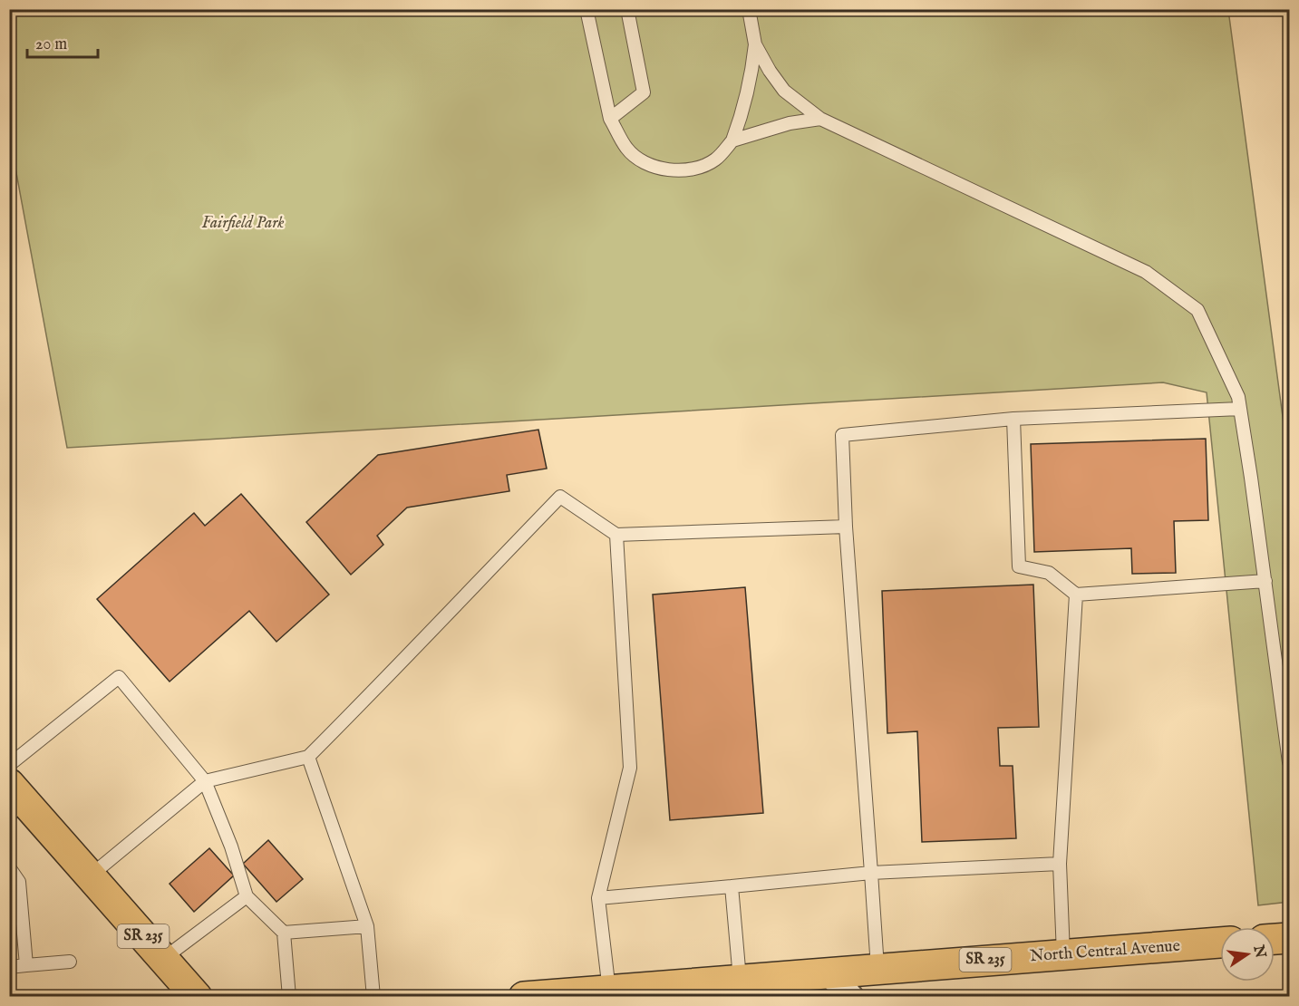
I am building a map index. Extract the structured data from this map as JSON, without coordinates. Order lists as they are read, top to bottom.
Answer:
{
  "streets": {
    "main road": ["SR 235", "North Central Avenue"]
  },
  "parks": ["Fairfield Park"],
  "scale_bar": "20 m",
  "north": "right"
}
